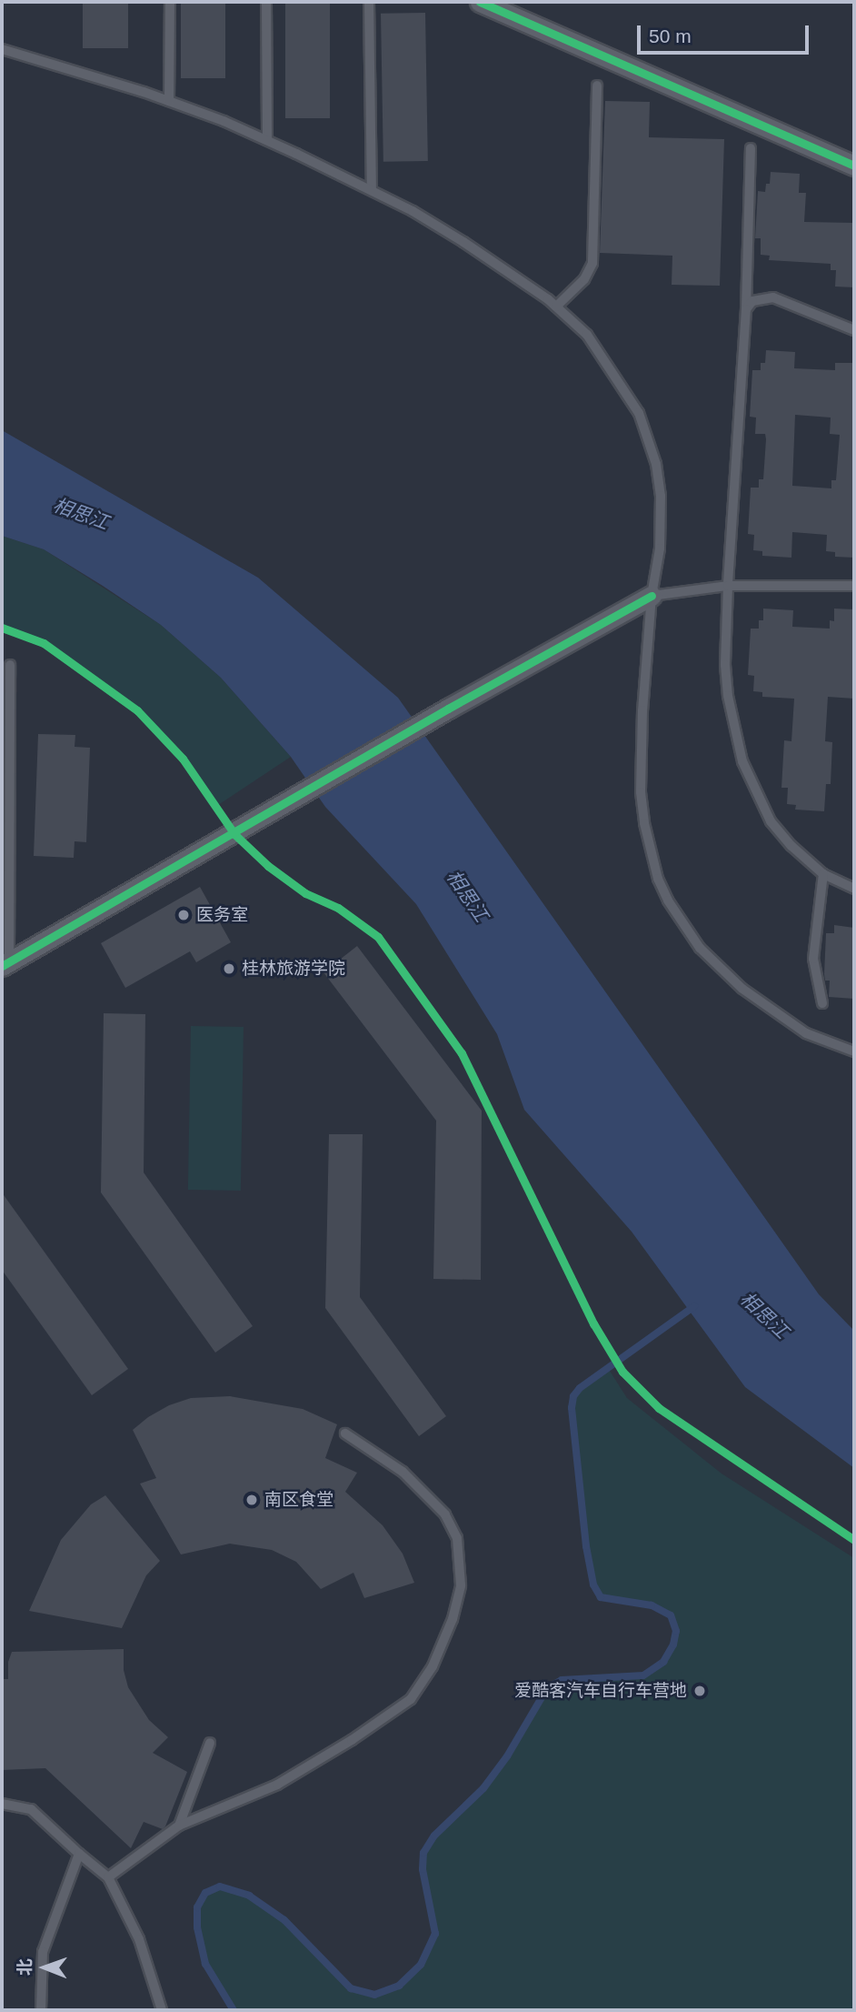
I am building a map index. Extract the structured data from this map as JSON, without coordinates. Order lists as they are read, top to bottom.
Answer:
{
  "water": ["相思江"],
  "places": [
    "医务室",
    "桂林旅游学院",
    "南区食堂",
    "爱酷客汽车自行车营地"
  ],
  "scale_bar": "50 m",
  "north": "left"
}
